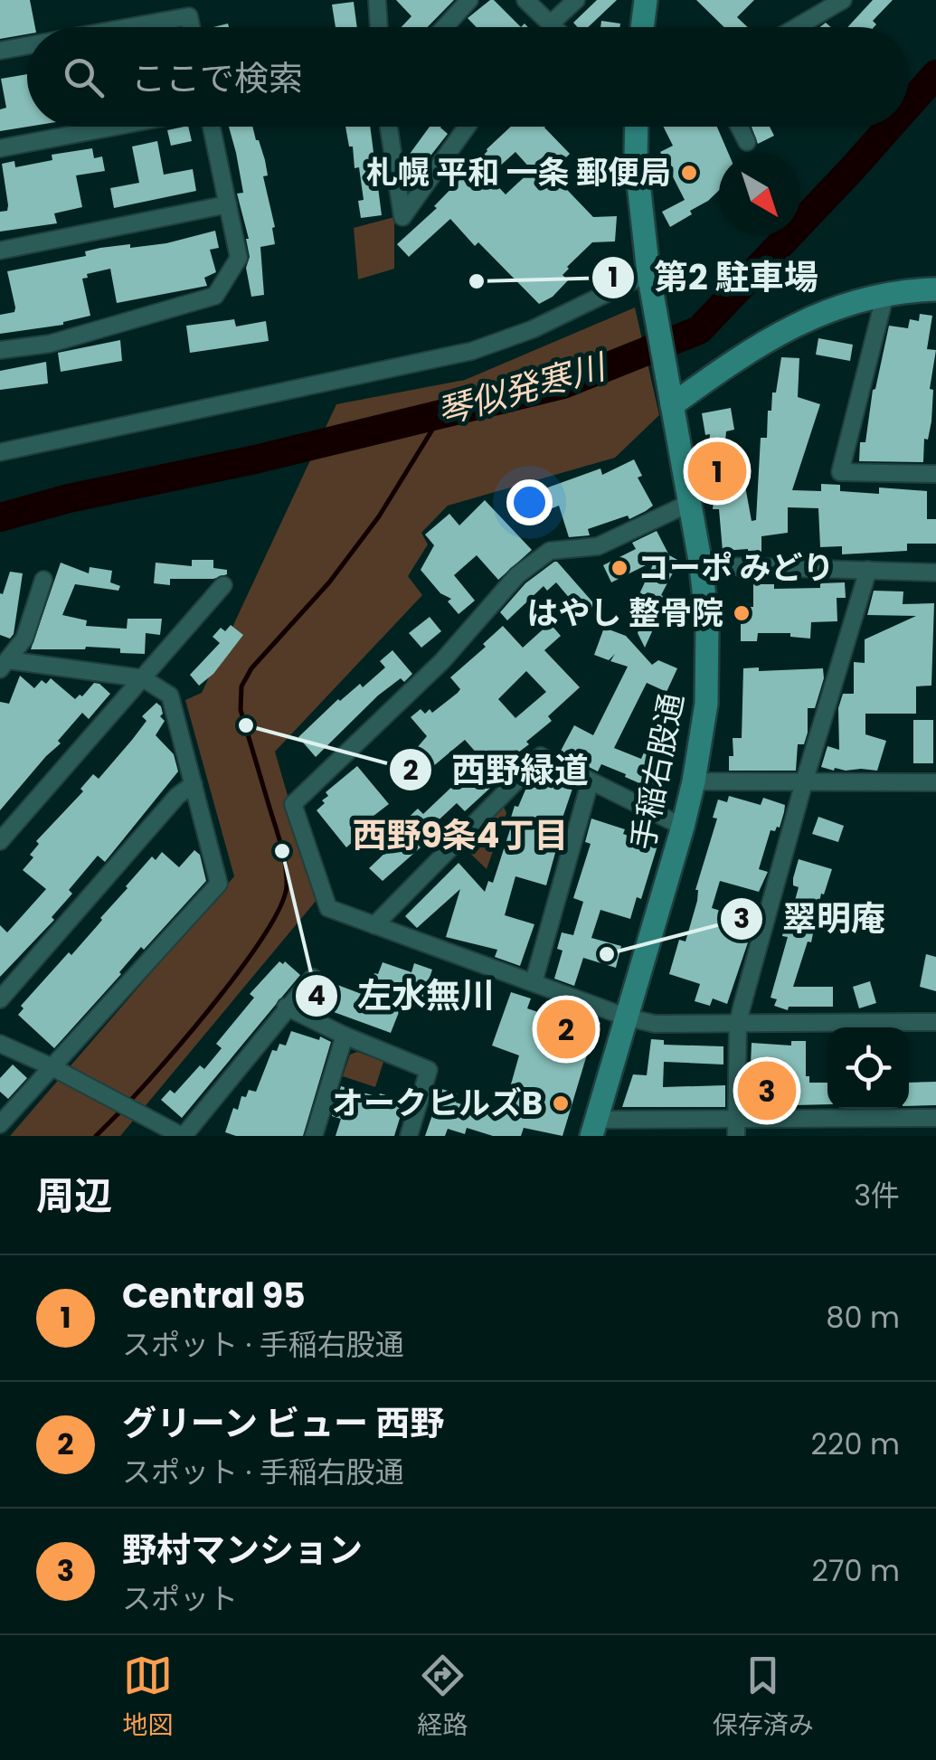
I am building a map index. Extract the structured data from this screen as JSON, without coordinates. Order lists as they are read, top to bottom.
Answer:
{
  "streets": {
    "street": ["手稲右股通"]
  },
  "districts": ["西野9条4丁目"],
  "water": ["琴似発寒川"],
  "places": [
    "札幌 平和 一条 郵便局",
    "第2 駐車場",
    "コーポ みどり",
    "はやし 整骨院",
    "西野緑道",
    "左水無川",
    "翠明庵",
    "オークヒルズB"
  ],
  "north": "bottom right",
  "page": {
    "search": "ここで検索",
    "pins": ["1", "2", "3"],
    "heading": ["周辺", "3件"],
    "list": [
      {
        "mark": "1",
        "name": "Central 95",
        "note": "スポット · 手稲右股通",
        "value": "80 m"
      },
      {
        "mark": "2",
        "name": "グリーン ビュー 西野",
        "note": "スポット · 手稲右股通",
        "value": "220 m"
      },
      {
        "mark": "3",
        "name": "野村マンション",
        "note": "スポット",
        "value": "270 m"
      }
    ],
    "nav": ["地図", "経路", "保存済み"]
  }
}
